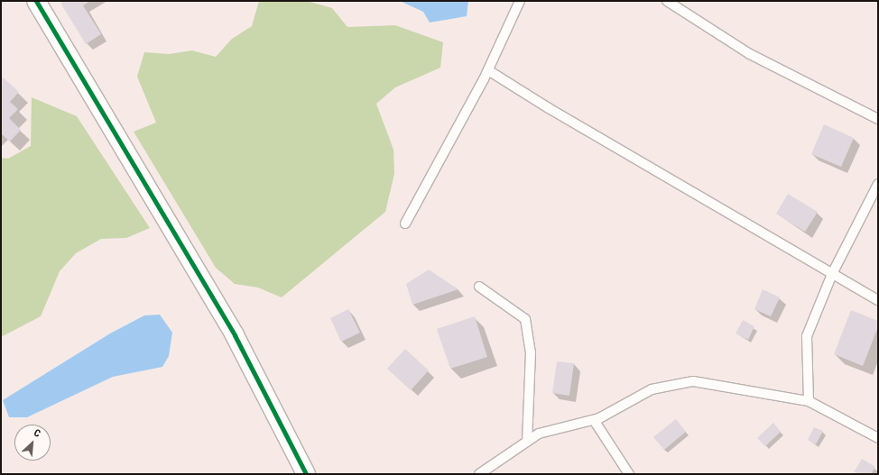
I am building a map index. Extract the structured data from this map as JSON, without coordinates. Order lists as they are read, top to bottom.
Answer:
{
  "north": "top right"
}
